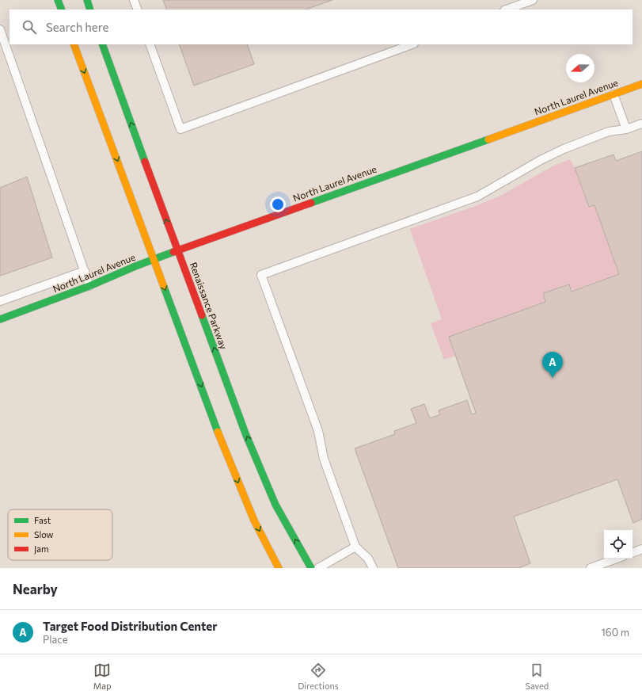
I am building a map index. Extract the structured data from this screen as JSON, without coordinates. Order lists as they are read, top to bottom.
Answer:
{
  "streets": {
    "street": ["North Laurel Avenue", "Renaissance Parkway"]
  },
  "crossings": [
    ["North Laurel Avenue", "Renaissance Parkway"]
  ],
  "legend": ["Fast", "Slow", "Jam"],
  "north": "left",
  "page": {
    "search": "Search here",
    "pins": "A",
    "heading": "Nearby",
    "list": [
      {
        "mark": "A",
        "name": "Target Food Distribution Center",
        "note": "Place",
        "value": "160 m"
      }
    ],
    "nav": ["Map", "Directions", "Saved"]
  }
}
